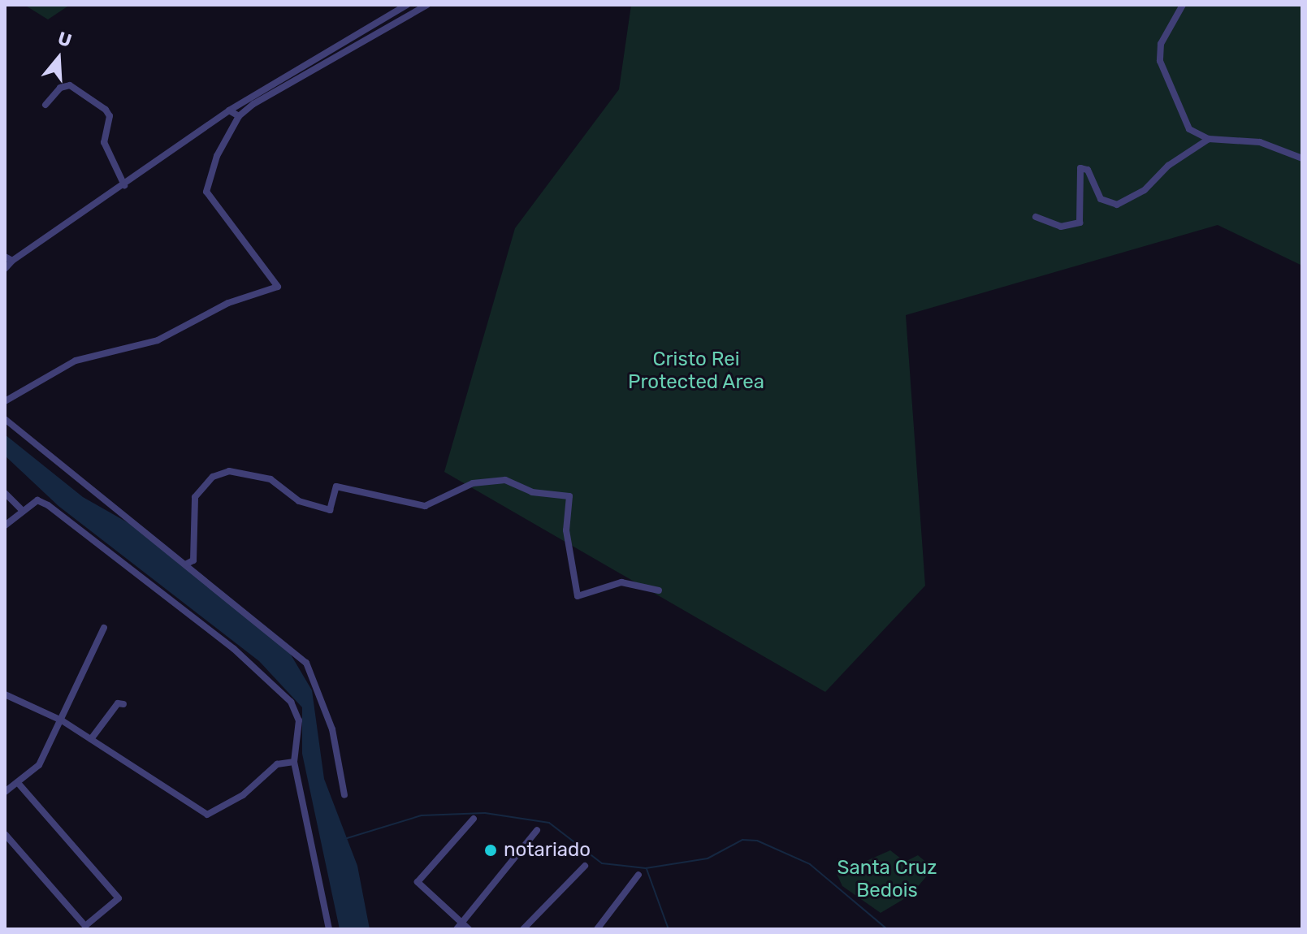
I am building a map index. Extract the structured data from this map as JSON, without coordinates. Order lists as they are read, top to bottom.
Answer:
{
  "parks": ["Cristo Rei Protected Area", "Santa Cruz Bedois"],
  "places": ["notariado"],
  "north": "top"
}
